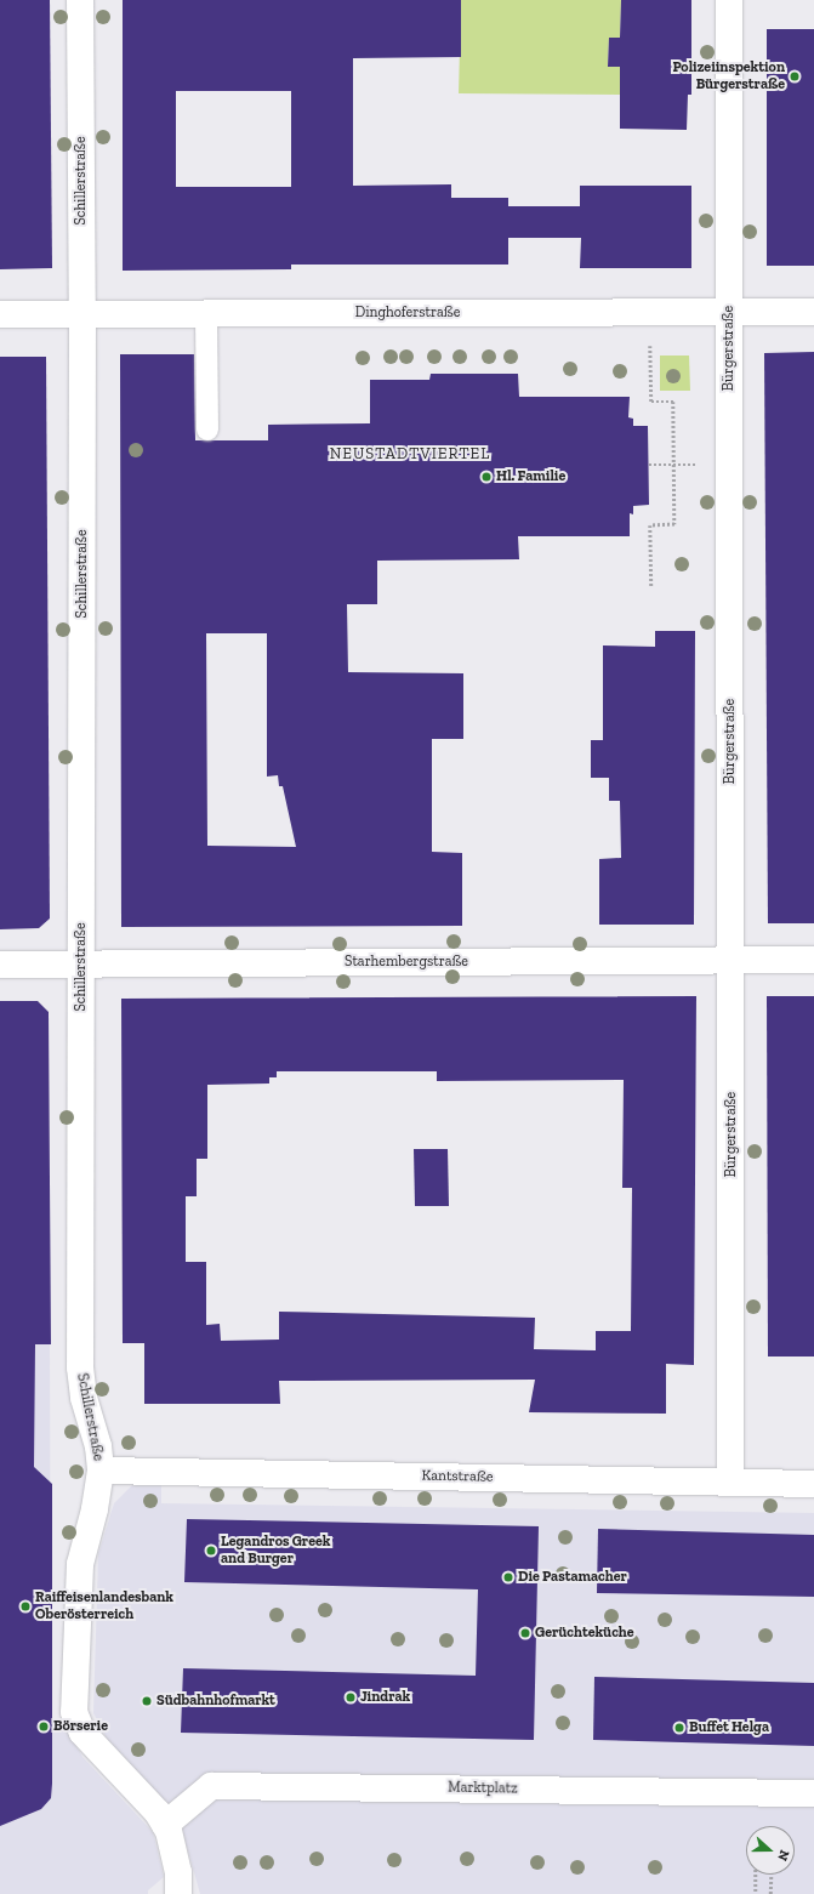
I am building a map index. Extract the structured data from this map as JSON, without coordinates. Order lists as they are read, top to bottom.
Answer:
{
  "streets": {
    "street": [
      "Schillerstraße",
      "Dinghoferstraße",
      "Bürgerstraße",
      "Starhembergstraße",
      "Kantstraße",
      "Marktplatz"
    ]
  },
  "crossings": [
    ["Schillerstraße", "Dinghoferstraße"],
    ["Schillerstraße", "Starhembergstraße"],
    ["Schillerstraße", "Kantstraße"],
    ["Schillerstraße", "Marktplatz"],
    ["Dinghoferstraße", "Bürgerstraße"],
    ["Bürgerstraße", "Starhembergstraße"],
    ["Bürgerstraße", "Kantstraße"]
  ],
  "districts": ["NEUSTADTVIERTEL"],
  "places": [
    "Polizeiinspektion Bürgerstraße",
    "Hl. Familie",
    "Legandros Greek and Burger",
    "Die Pastamacher",
    "Raiffeisenlandesbank Oberösterreich",
    "Gerüchteküche",
    "Jindrak",
    "Südbahnhofmarkt",
    "Börserie",
    "Buffet Helga"
  ],
  "north": "right"
}
